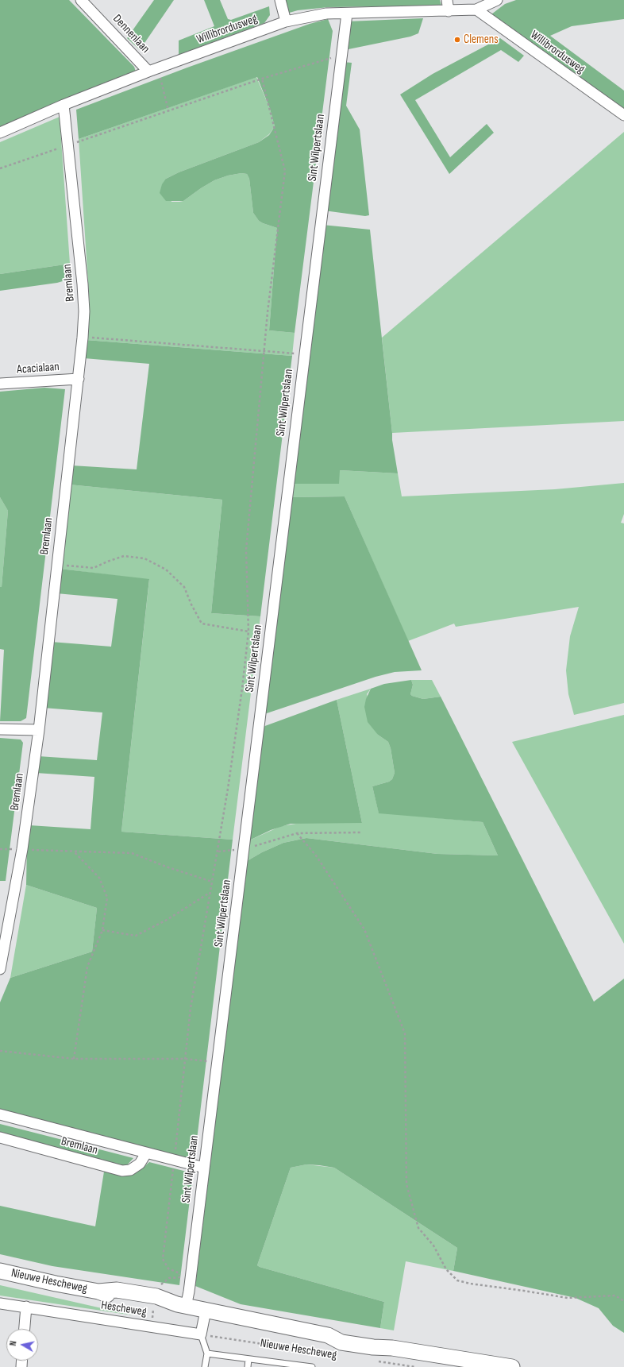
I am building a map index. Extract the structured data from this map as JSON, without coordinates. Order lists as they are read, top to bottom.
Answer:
{
  "streets": {
    "main road": ["Nieuwe Hescheweg"],
    "street": [
      "Willibrordusweg",
      "Dennenlaan",
      "Sint Wilpertslaan",
      "Bremlaan",
      "Acacialaan",
      "Hescheweg"
    ]
  },
  "crossings": [
    ["Willibrordusweg", "Dennenlaan"],
    ["Willibrordusweg", "Sint Wilpertslaan"],
    ["Willibrordusweg", "Bremlaan"],
    ["Sint Wilpertslaan", "Bremlaan"],
    ["Sint Wilpertslaan", "Nieuwe Hescheweg"],
    ["Bremlaan", "Acacialaan"],
    ["Nieuwe Hescheweg", "Hescheweg"]
  ],
  "places": ["Clemens"],
  "north": "left"
}
